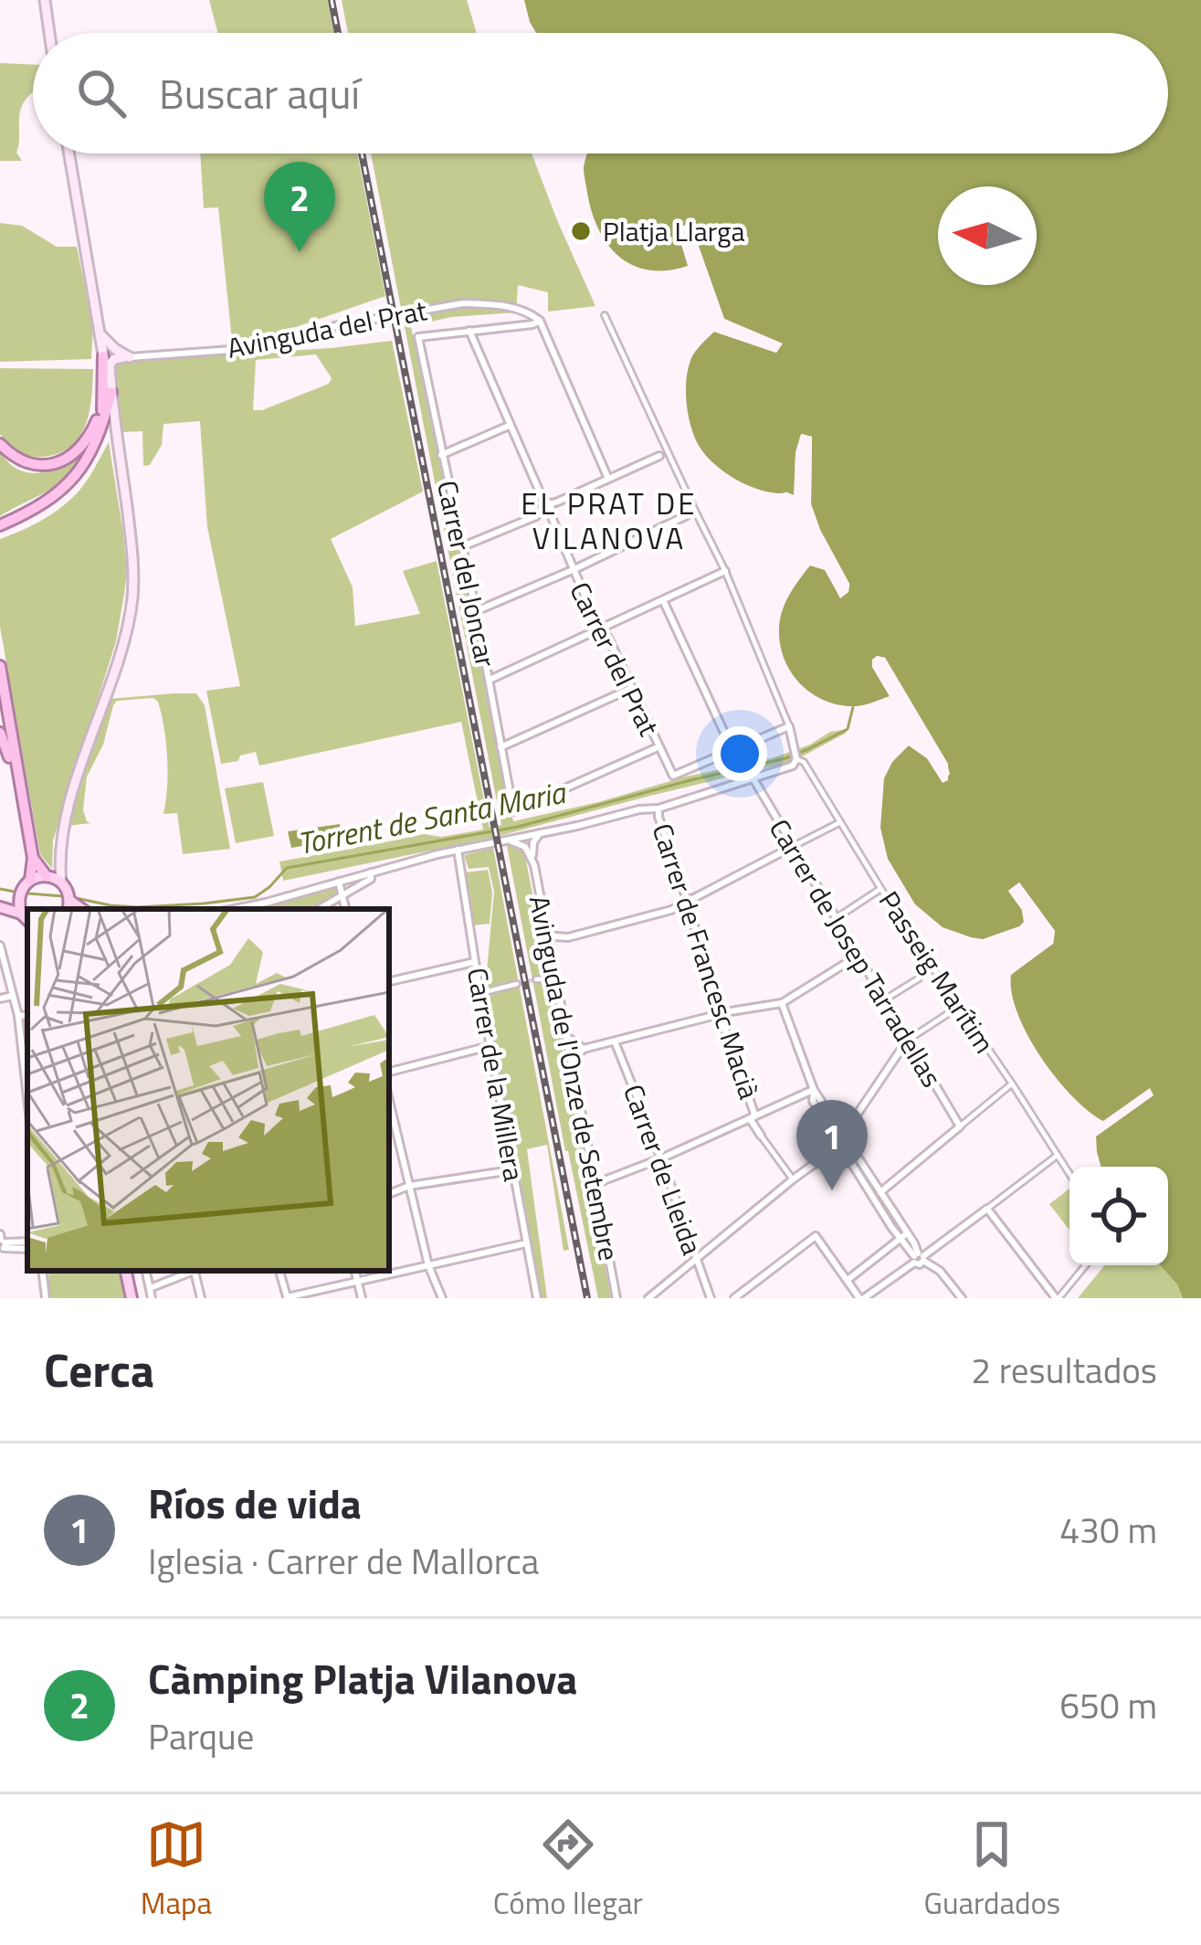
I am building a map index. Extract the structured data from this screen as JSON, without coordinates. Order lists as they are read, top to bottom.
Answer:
{
  "streets": {
    "street": [
      "Avinguda del Prat",
      "Carrer del Joncar",
      "Carrer del Prat",
      "Carrer de Josep Tarradellas",
      "Carrer de Francesc Macià",
      "Passeig Marítim",
      "Carrer de la Millera",
      "Avinguda de l'Onze de Setembre",
      "Carrer de Lleida"
    ]
  },
  "crossings": [
    ["Carrer del Joncar", "Carrer del Prat"]
  ],
  "districts": ["EL PRAT DE VILANOVA"],
  "water": ["Torrent de Santa Maria"],
  "places": ["Platja Llarga"],
  "north": "left",
  "page": {
    "search": "Buscar aquí",
    "pins": ["2", "1"],
    "heading": ["Cerca", "2 resultados"],
    "list": [
      {
        "mark": "1",
        "name": "Ríos de vida",
        "note": "Iglesia · Carrer de Mallorca",
        "value": "430 m"
      },
      {
        "mark": "2",
        "name": "Càmping Platja Vilanova",
        "note": "Parque",
        "value": "650 m"
      }
    ],
    "nav": ["Mapa", "Cómo llegar", "Guardados"]
  }
}
